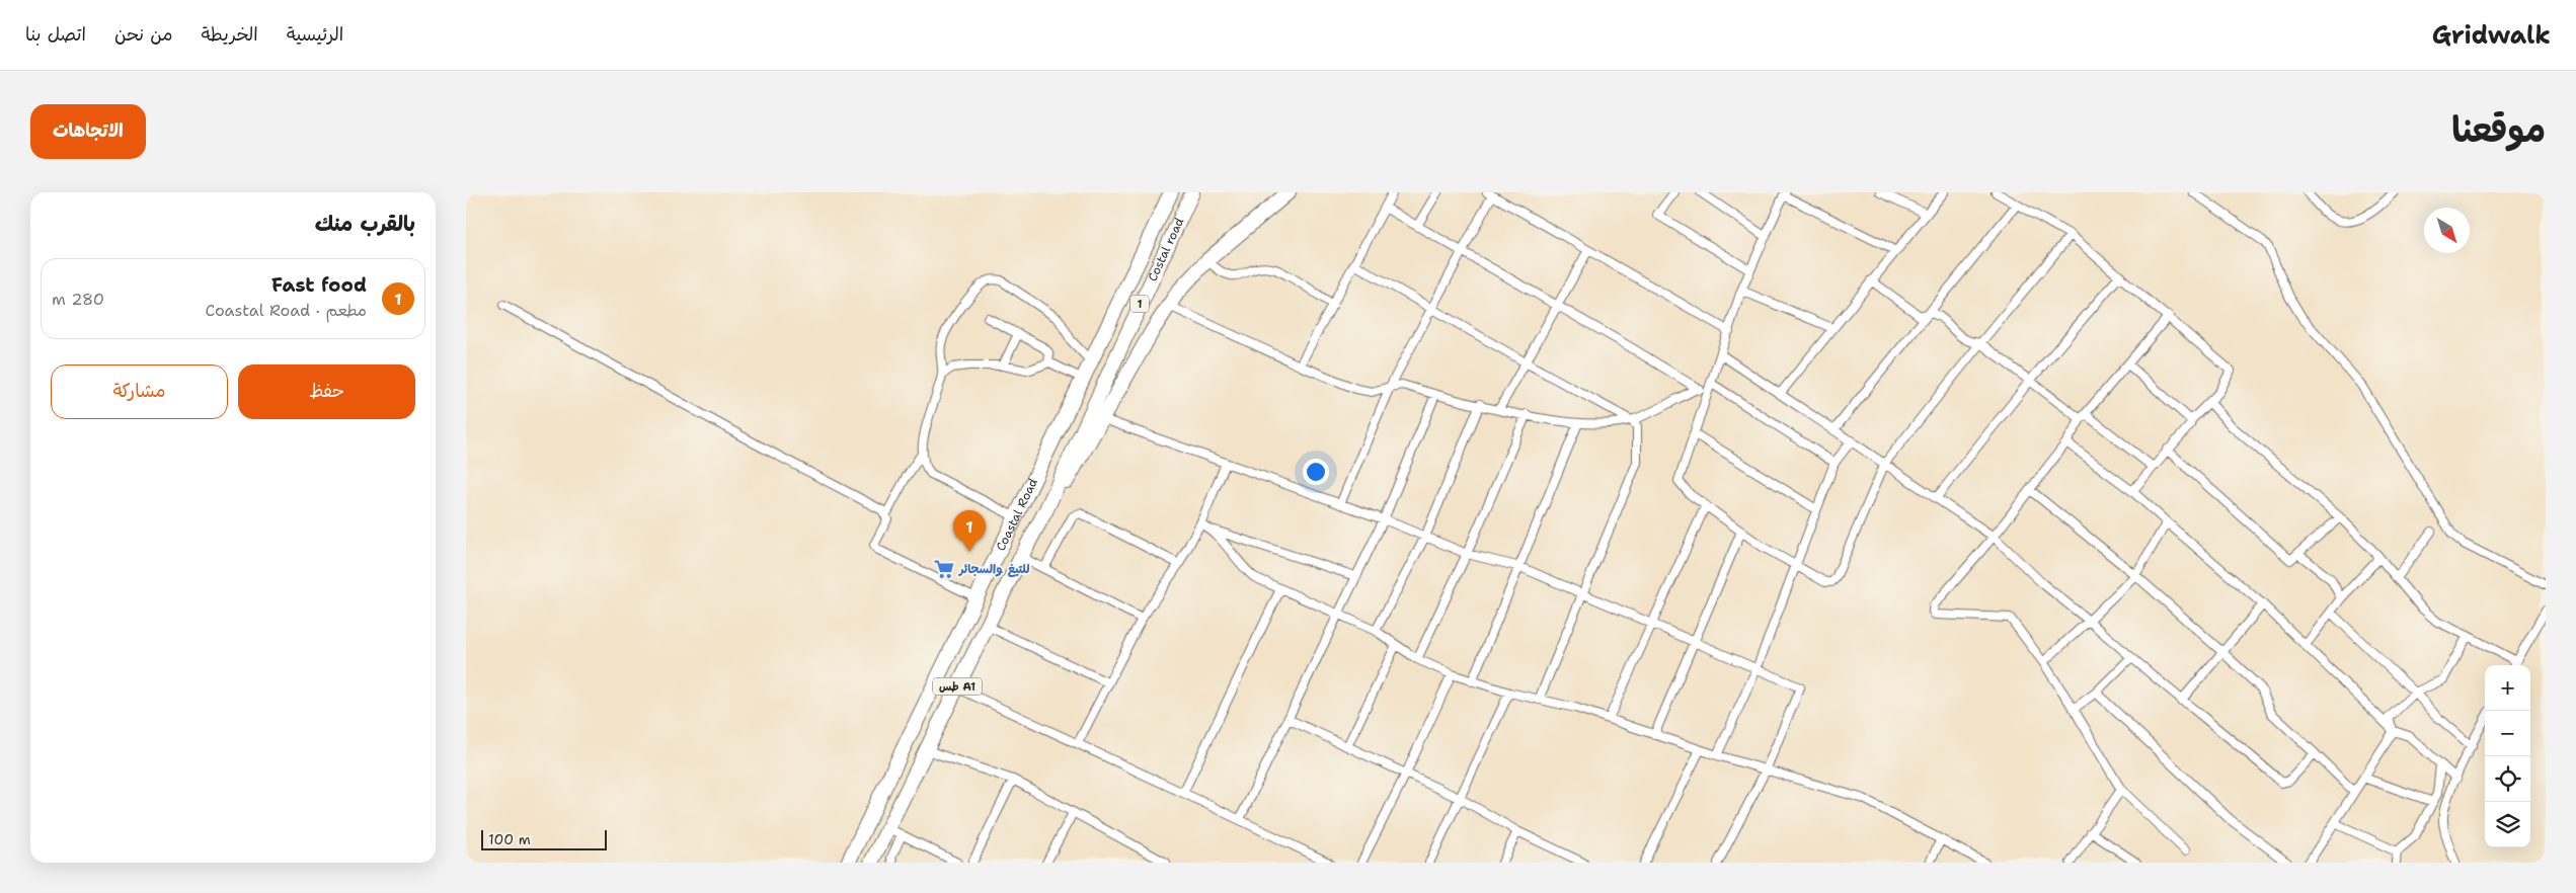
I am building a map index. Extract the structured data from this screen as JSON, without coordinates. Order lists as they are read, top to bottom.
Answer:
{
  "streets": {
    "highway": [
      "Costal road",
      "1",
      "Coastal Road",
      "طس A1"
    ]
  },
  "crossings": [
    ["Costal road", "Coastal Road"]
  ],
  "places": {
    "supermarket": ["للتيغ والسجائر"]
  },
  "scale_bar": "100 m",
  "north": "bottom right",
  "page": {
    "header": "Gridwalk",
    "nav": [
      "الرئيسية",
      "الخريطة",
      "من نحن",
      "اتصل بنا"
    ],
    "title": "موقعنا",
    "buttons": [
      "الاتجاهات",
      ["حفظ", "مشاركة"]
    ],
    "heading": "بالقرب منك",
    "list": [
      {
        "mark": "1",
        "name": "Fast food",
        "note": "مطعم · Coastal Road",
        "value": "280 m"
      }
    ],
    "pins": "1",
    "map_buttons": ["+", "−"],
    "scale": "100 m"
  }
}
